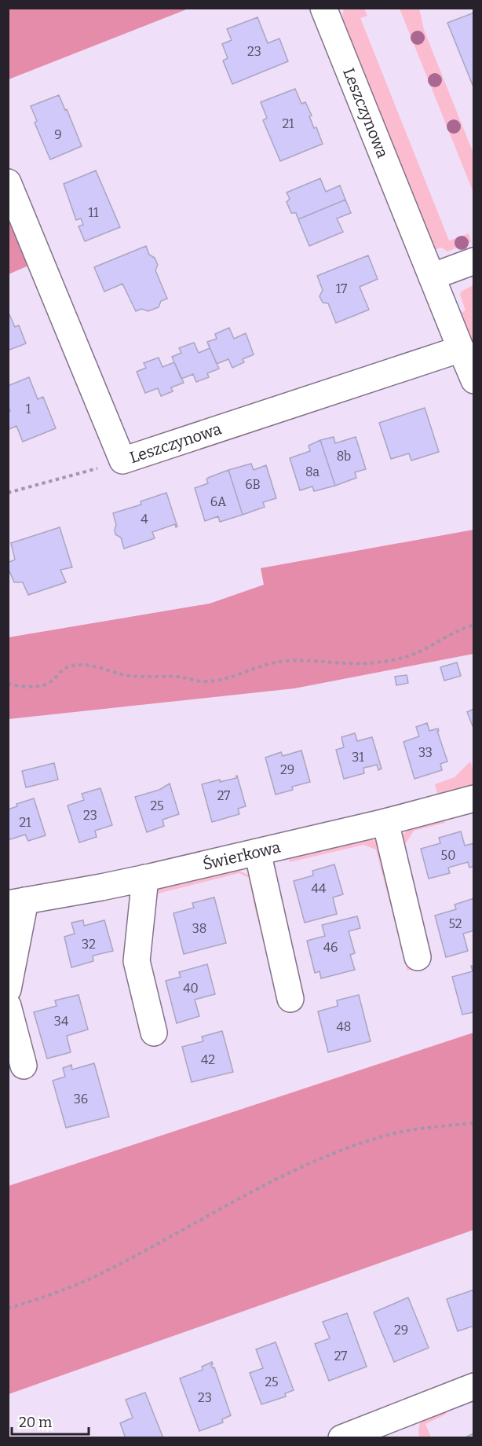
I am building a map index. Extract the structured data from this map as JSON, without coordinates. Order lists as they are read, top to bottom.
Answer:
{
  "streets": {
    "street": ["Leszczynowa", "Świerkowa"]
  },
  "house_numbers": [
    "23",
    "21",
    "9",
    "11",
    "17",
    "1",
    "8b",
    "8a",
    "6B",
    "6A",
    "4",
    "33",
    "31",
    "29",
    "27",
    "25",
    "23",
    "21",
    "50",
    "44",
    "52",
    "38",
    "32",
    "46",
    "40",
    "34",
    "48",
    "42",
    "36",
    "29",
    "27",
    "25",
    "23"
  ],
  "scale_bar": "20 m"
}
